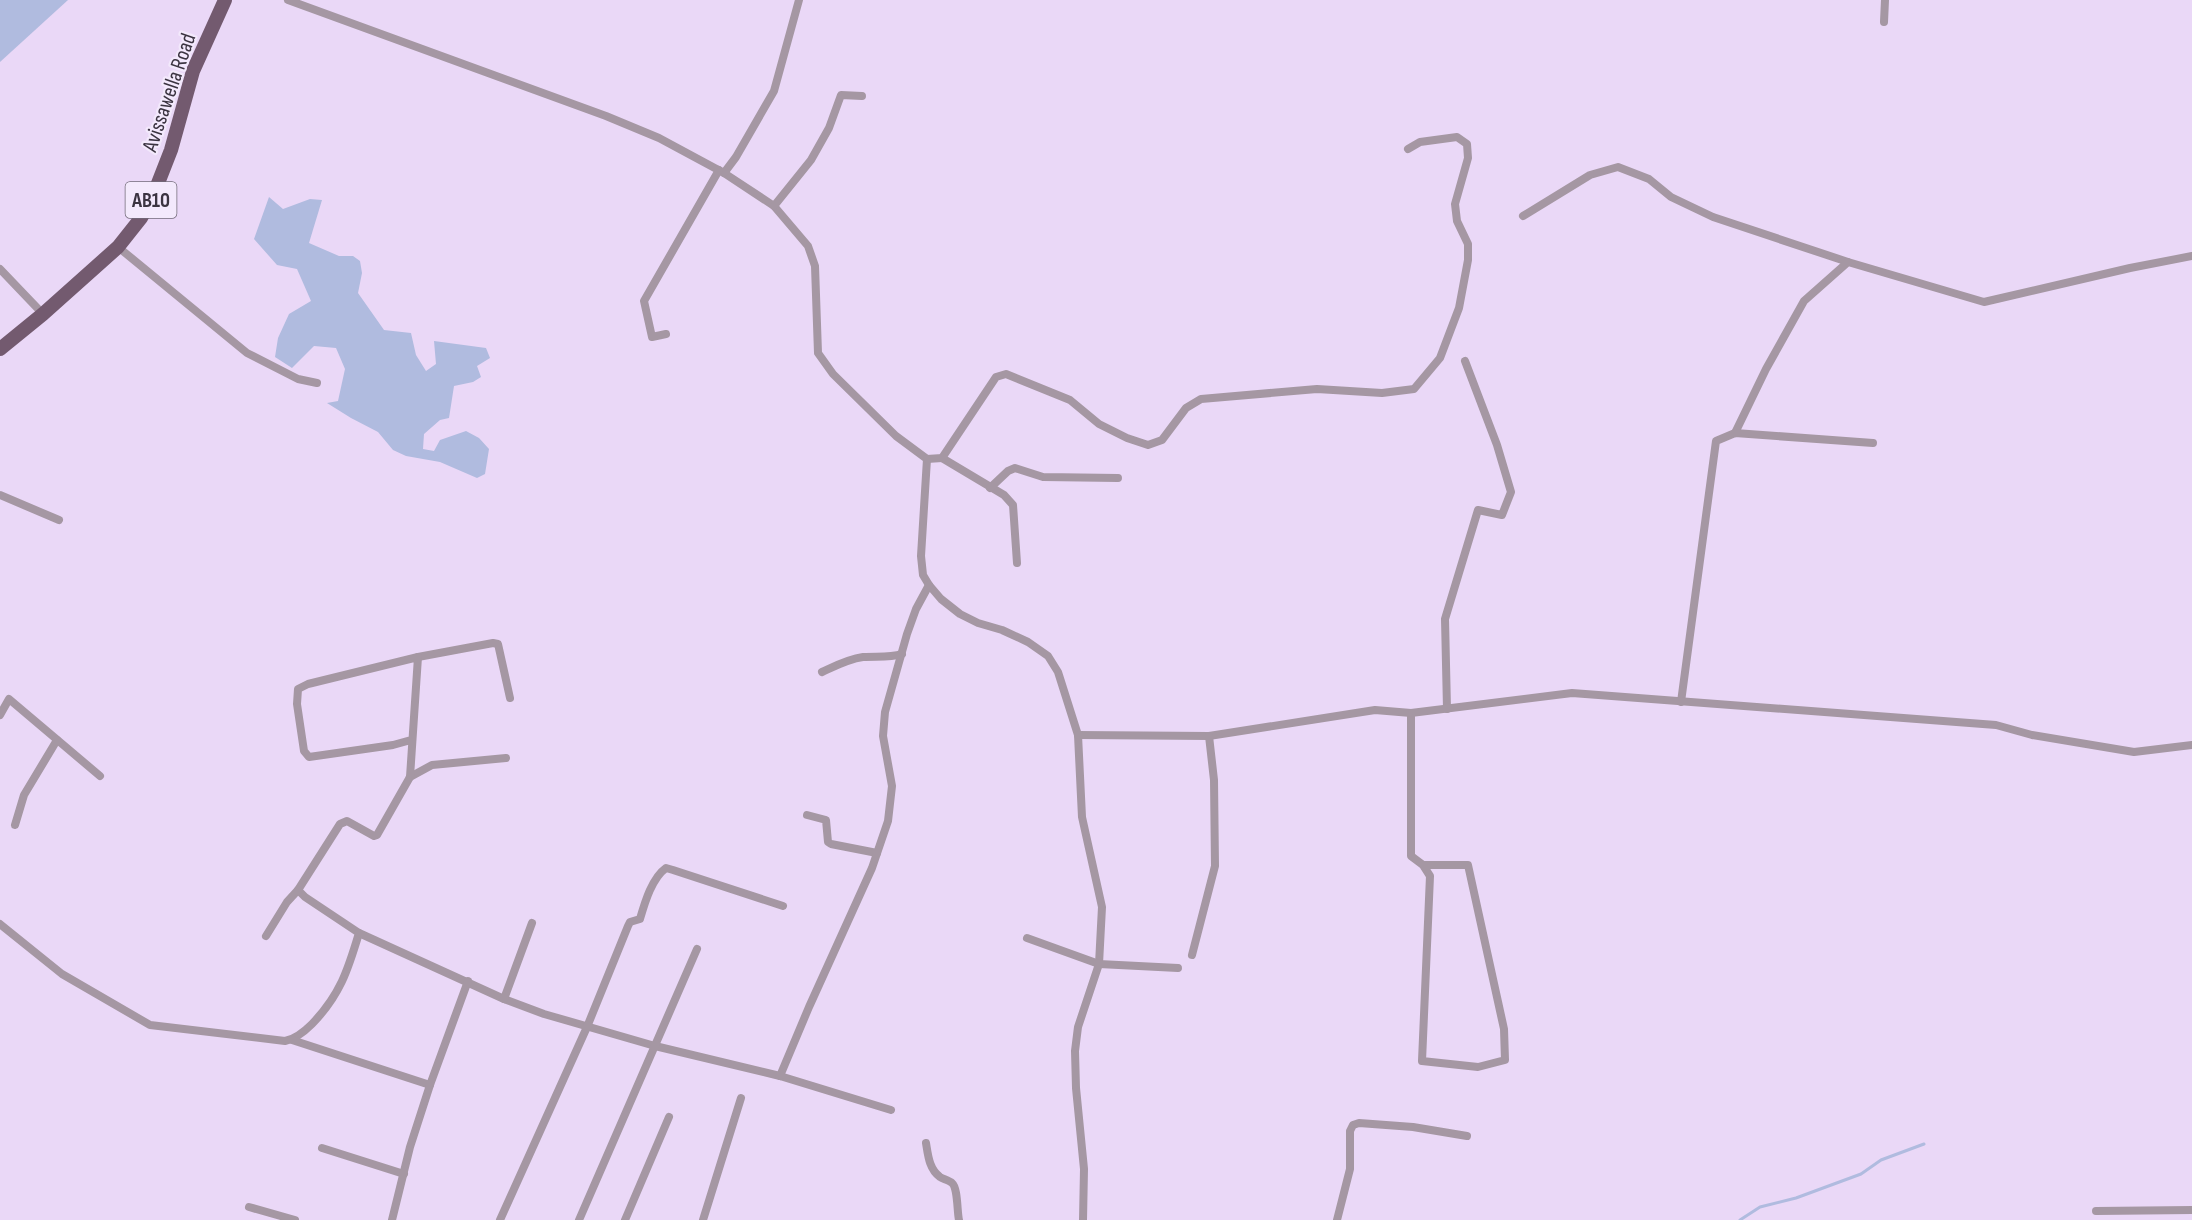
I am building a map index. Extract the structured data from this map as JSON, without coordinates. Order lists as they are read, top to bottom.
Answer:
{
  "streets": {
    "main road": ["Avissawella Road", "AB10"]
  }
}
